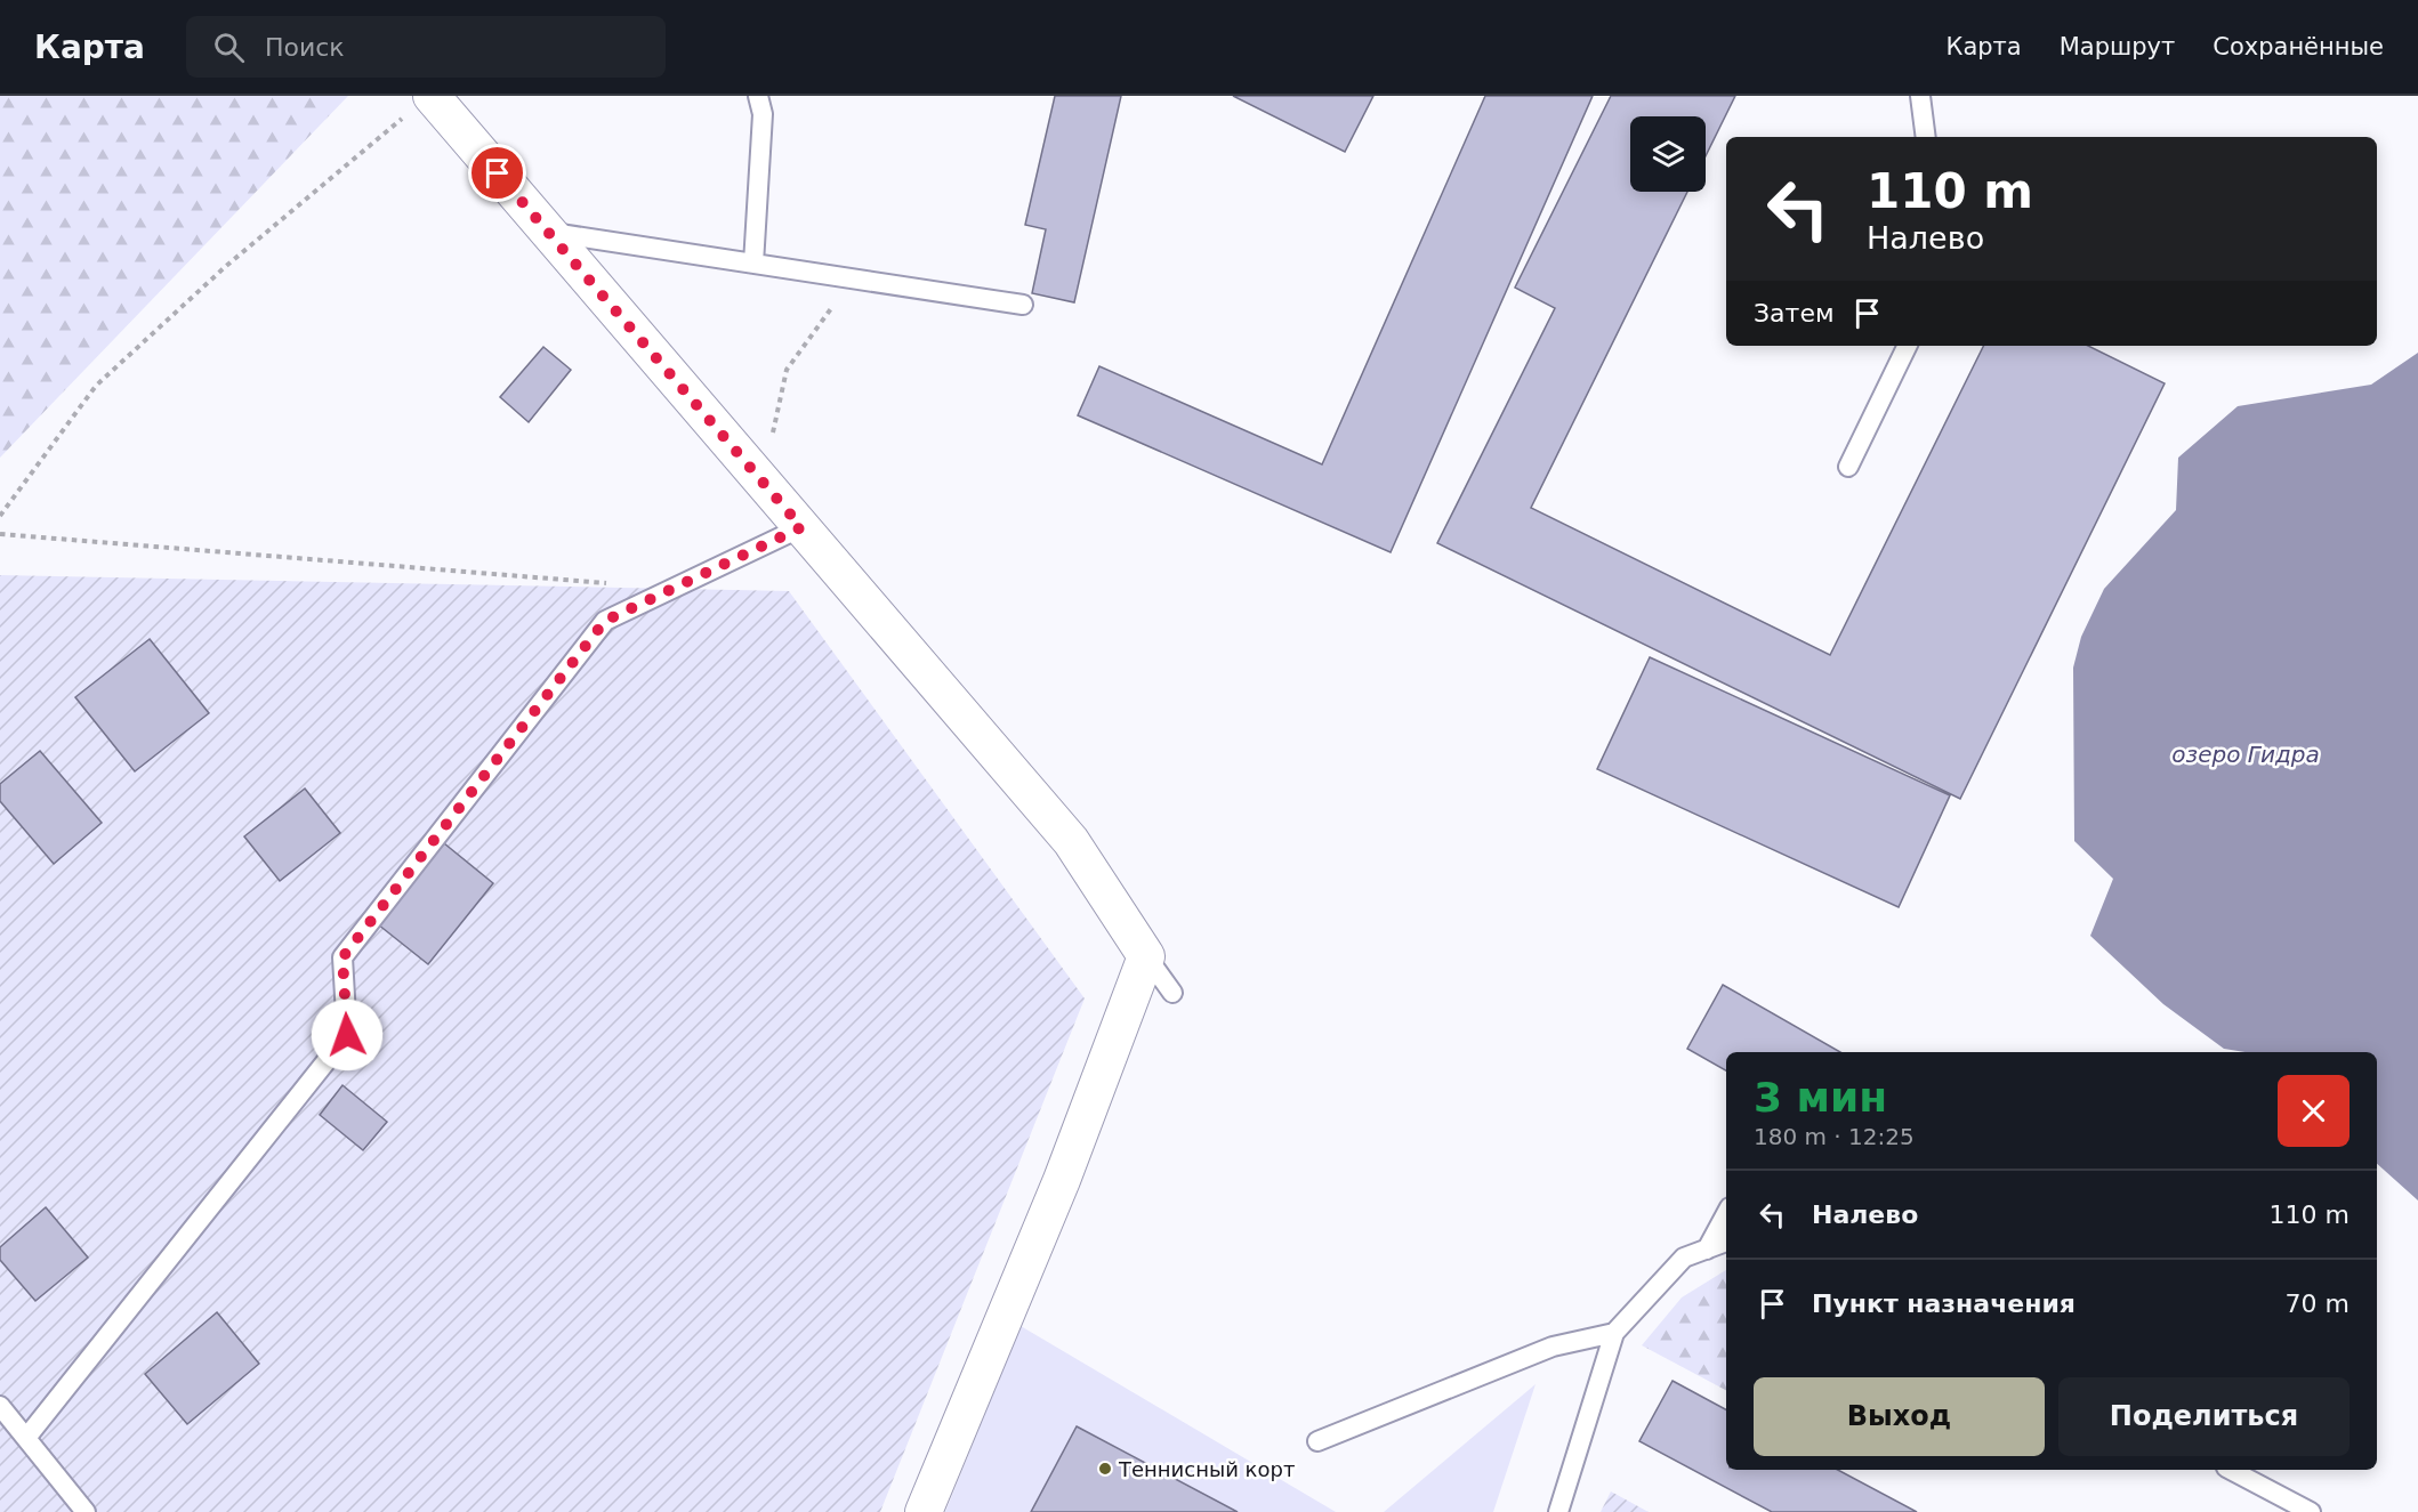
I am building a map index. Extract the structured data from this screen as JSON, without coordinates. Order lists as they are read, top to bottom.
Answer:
{
  "water": ["озеро Гидра"],
  "places": ["Теннисный корт"],
  "page": {
    "header": "Карта",
    "search": "Поиск",
    "nav": ["Карта", "Маршрут", "Сохранённые"],
    "turn": ["110 m", "Налево"],
    "then": "Затем",
    "heading": ["3 мин", "180 m · 12:25"],
    "list": [
      {
        "name": "Налево",
        "value": "110 m"
      },
      {
        "name": "Пункт назначения",
        "value": "70 m"
      }
    ],
    "buttons": ["Выход", "Поделиться"]
  }
}
